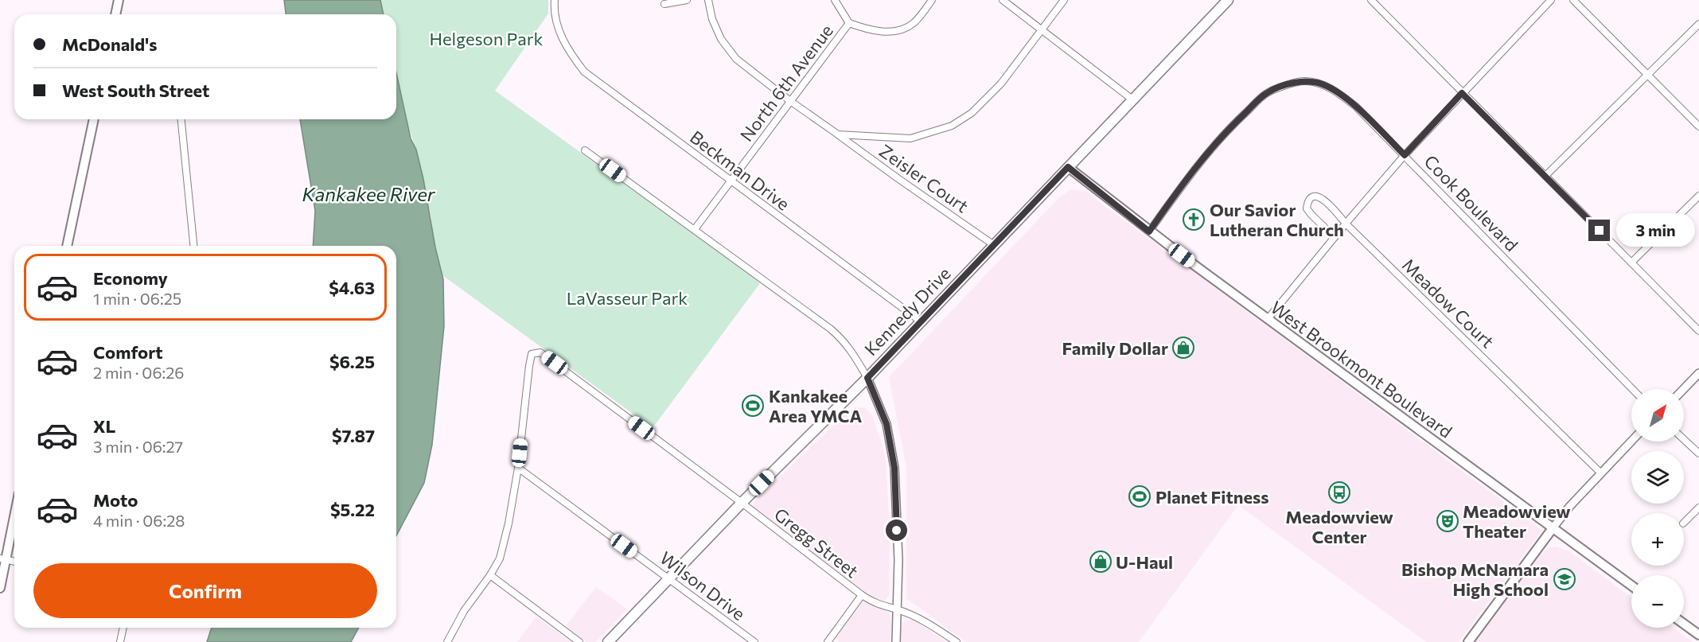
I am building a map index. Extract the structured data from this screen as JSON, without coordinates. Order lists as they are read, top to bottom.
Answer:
{
  "streets": {
    "main road": ["Kennedy Drive", "West Brookmont Boulevard"],
    "street": [
      "North 6th Avenue",
      "Beckman Drive",
      "Zeisler Court",
      "Cook Boulevard",
      "Meadow Court",
      "Gregg Street",
      "Wilson Drive"
    ]
  },
  "crossings": [
    ["North 6th Avenue", "Beckman Drive"],
    ["North 6th Avenue", "Zeisler Court"],
    ["Beckman Drive", "Kennedy Drive"],
    ["Zeisler Court", "Kennedy Drive"],
    ["Cook Boulevard", "West Brookmont Boulevard"],
    ["Kennedy Drive", "West Brookmont Boulevard"],
    ["Kennedy Drive", "Gregg Street"],
    ["Kennedy Drive", "Wilson Drive"],
    ["Gregg Street", "Wilson Drive"]
  ],
  "water": ["Kankakee River"],
  "parks": ["Helgeson Park", "LaVasseur Park"],
  "places": {
    "church": ["Our Savior Lutheran Church"],
    "shop": ["Family Dollar", "U-Haul"],
    "sports": ["Kankakee Area YMCA", "Planet Fitness"],
    "bus stop": ["Meadowview Center"],
    "theatre": ["Meadowview Theater"],
    "school or university": ["Bishop McNamara High School"]
  },
  "north": "top right",
  "page": {
    "banner": ["McDonald's", "West South Street"],
    "bubble": "3 min",
    "list": [
      {
        "name": "Economy",
        "note": "1 min · 06:25",
        "value": "$4.63"
      },
      {
        "name": "Comfort",
        "note": "2 min · 06:26",
        "value": "$6.25"
      },
      {
        "name": "XL",
        "note": "3 min · 06:27",
        "value": "$7.87"
      },
      {
        "name": "Moto",
        "note": "4 min · 06:28",
        "value": "$5.22"
      }
    ],
    "map_buttons": ["+", "−"],
    "buttons": "Confirm"
  }
}
